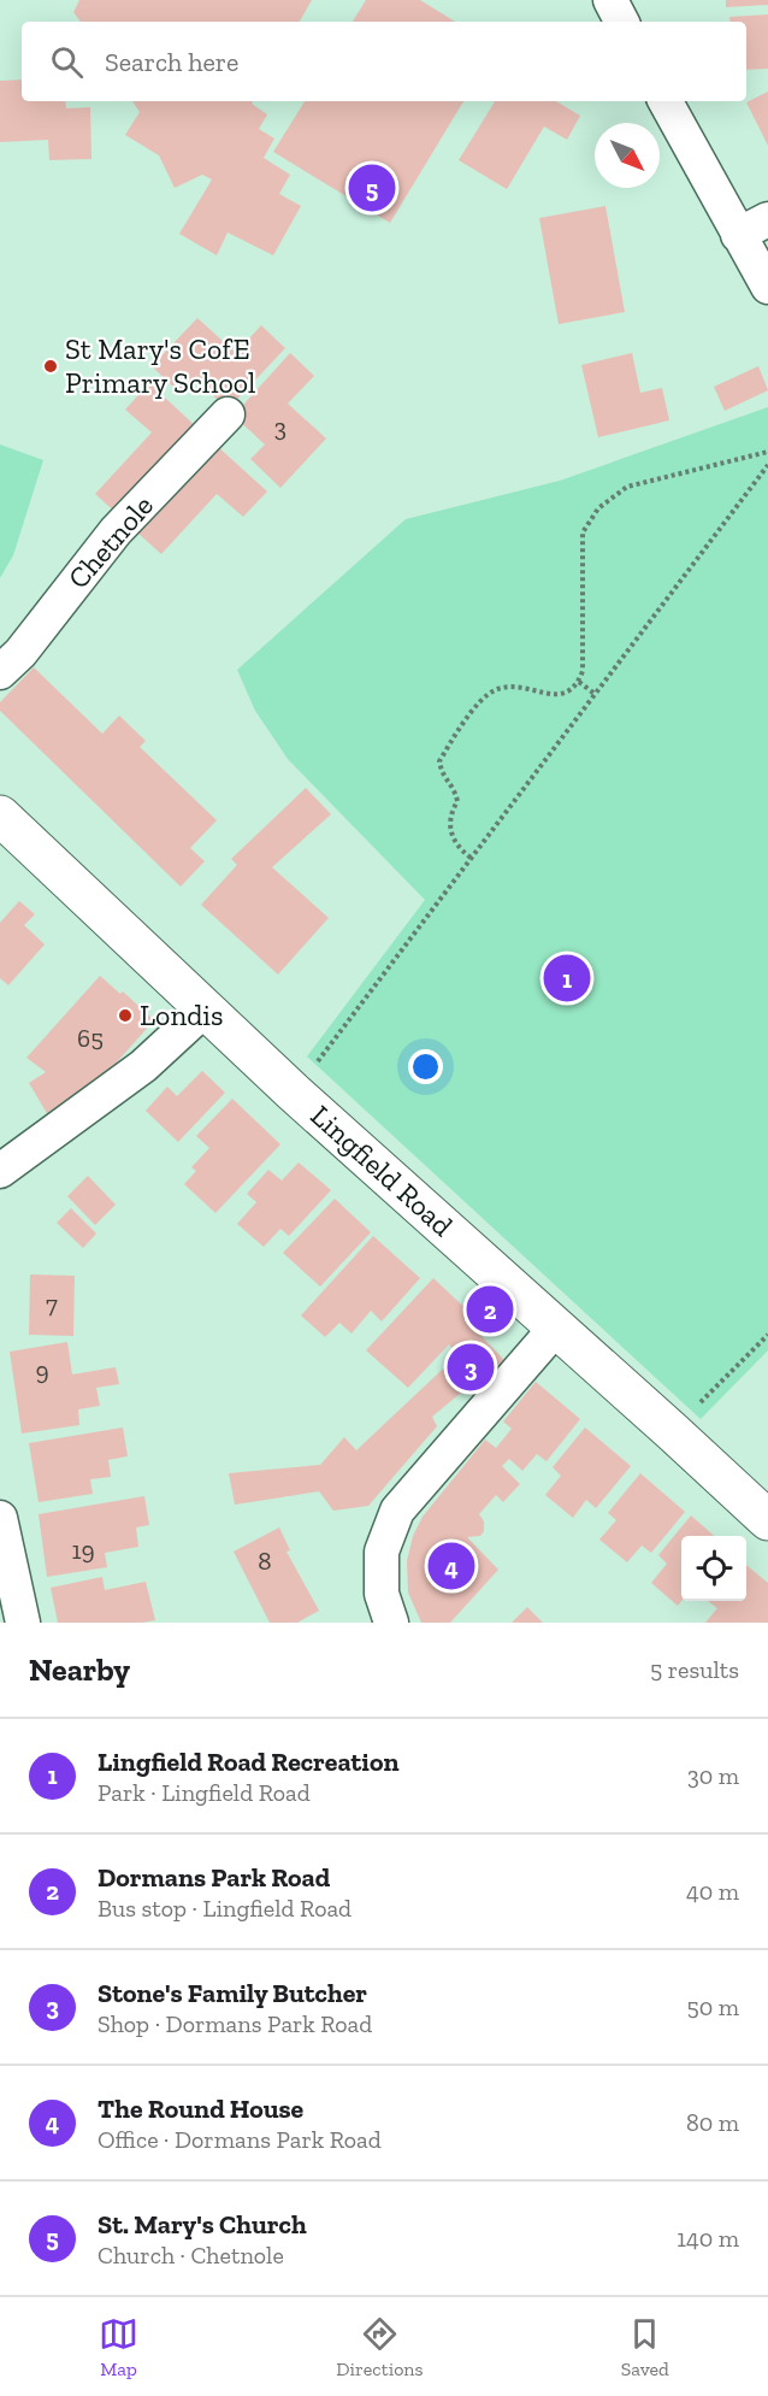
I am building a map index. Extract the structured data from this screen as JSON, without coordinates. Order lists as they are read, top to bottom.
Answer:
{
  "streets": {
    "street": ["Chetnole", "Lingfield Road"]
  },
  "places": ["St Mary's CofE Primary School", "Londis"],
  "house_numbers": [
    "3",
    "65",
    "7",
    "9",
    "19",
    "8"
  ],
  "north": "bottom right",
  "page": {
    "search": "Search here",
    "pins": [
      "5",
      "1",
      "2",
      "3",
      "4"
    ],
    "heading": ["Nearby", "5 results"],
    "list": [
      {
        "mark": "1",
        "name": "Lingfield Road Recreation",
        "note": "Park · Lingfield Road",
        "value": "30 m"
      },
      {
        "mark": "2",
        "name": "Dormans Park Road",
        "note": "Bus stop · Lingfield Road",
        "value": "40 m"
      },
      {
        "mark": "3",
        "name": "Stone's Family Butcher",
        "note": "Shop · Dormans Park Road",
        "value": "50 m"
      },
      {
        "mark": "4",
        "name": "The Round House",
        "note": "Office · Dormans Park Road",
        "value": "80 m"
      },
      {
        "mark": "5",
        "name": "St. Mary's Church",
        "note": "Church · Chetnole",
        "value": "140 m"
      }
    ],
    "nav": ["Map", "Directions", "Saved"]
  }
}
